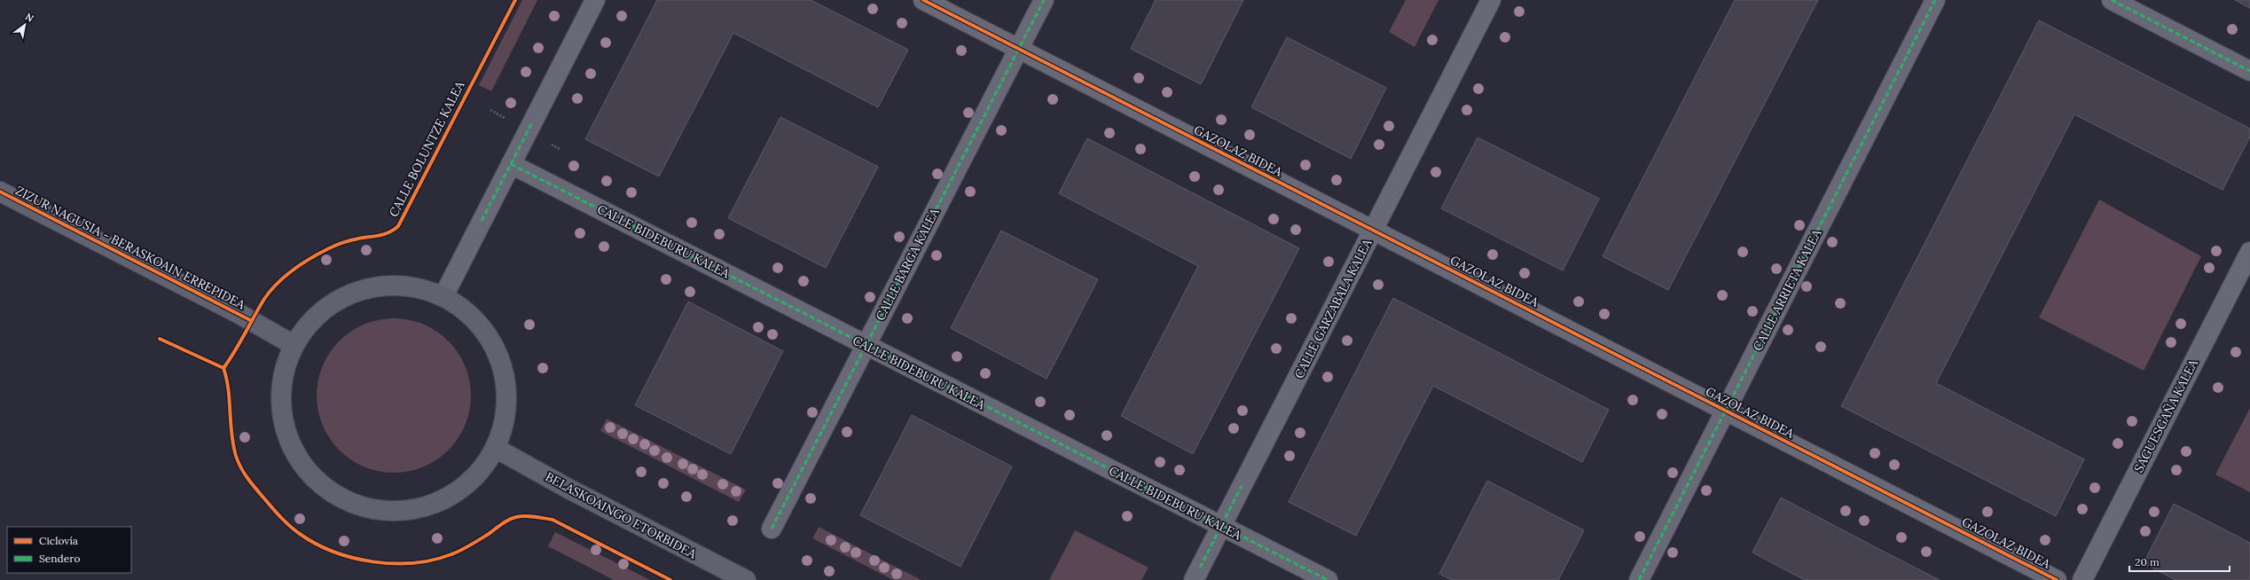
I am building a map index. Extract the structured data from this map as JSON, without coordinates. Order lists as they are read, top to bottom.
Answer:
{
  "streets": {
    "street": [
      "GAZOLAZ BIDEA",
      "CALLE BIDEBURU KALEA",
      "ZIZUR NAGUSIA - BERASKOAIN ERREPIDEA",
      "CALLE BARGA KALEA",
      "CALLE ARRIETA KALEA",
      "CALLE GARZABALA KALEA",
      "SAGUESGAÑA KALEA",
      "BELASKOAINGO ETORBIDEA"
    ],
    "cycle path": ["CALLE BOLUNTZE KALEA"]
  },
  "crossings": [
    ["GAZOLAZ BIDEA", "CALLE BARGA KALEA"],
    ["GAZOLAZ BIDEA", "CALLE ARRIETA KALEA"],
    ["GAZOLAZ BIDEA", "CALLE GARZABALA KALEA"],
    ["CALLE BIDEBURU KALEA", "CALLE BARGA KALEA"],
    ["CALLE BIDEBURU KALEA", "CALLE GARZABALA KALEA"]
  ],
  "legend": ["Ciclovía", "Sendero"],
  "scale_bar": "20 m",
  "north": "top right"
}
